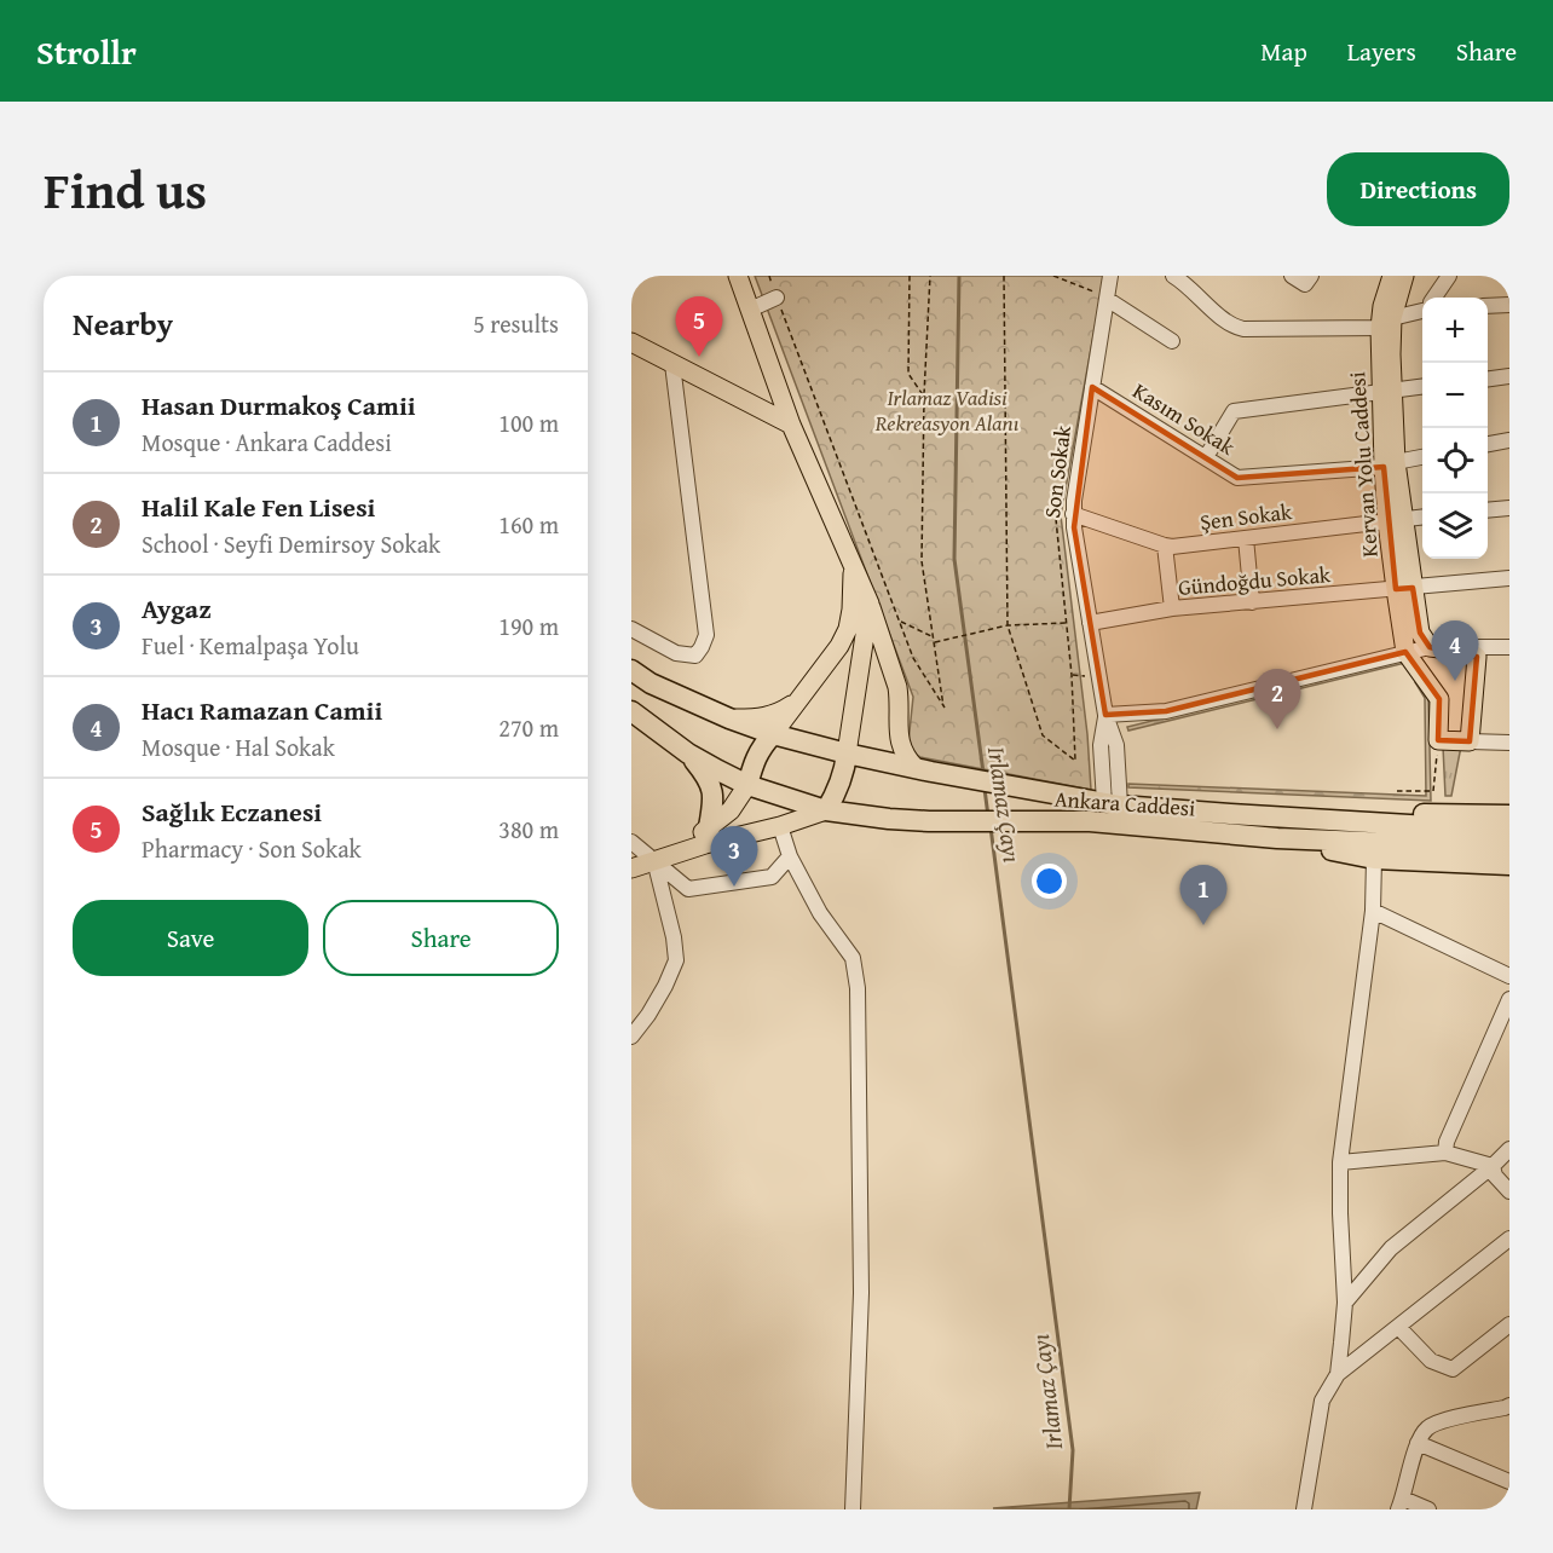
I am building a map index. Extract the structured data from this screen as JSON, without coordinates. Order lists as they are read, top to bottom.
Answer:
{
  "streets": {
    "highway": ["Ankara Caddesi"],
    "main road": ["Kervan Yolu Caddesi"],
    "street": [
      "Kasım Sokak",
      "Son Sokak",
      "Şen Sokak",
      "Gündoğdu Sokak"
    ]
  },
  "crossings": [
    ["Kasım Sokak", "Kervan Yolu Caddesi"],
    ["Kasım Sokak", "Son Sokak"],
    ["Kervan Yolu Caddesi", "Şen Sokak"],
    ["Kervan Yolu Caddesi", "Gündoğdu Sokak"],
    ["Son Sokak", "Şen Sokak"],
    ["Son Sokak", "Gündoğdu Sokak"],
    ["Son Sokak", "Ankara Caddesi"]
  ],
  "water": ["Irlamaz Çayı"],
  "parks": ["Irlamaz Vadisi Rekreasyon Alanı"],
  "page": {
    "header": "Strollr",
    "nav": ["Map", "Layers", "Share"],
    "title": "Find us",
    "buttons": [
      "Directions",
      ["Save", "Share"]
    ],
    "heading": ["Nearby", "5 results"],
    "pins": [
      "5",
      "4",
      "2",
      "3",
      "1"
    ],
    "map_buttons": ["+", "−"],
    "list": [
      {
        "mark": "1",
        "name": "Hasan Durmakoş Camii",
        "note": "Mosque · Ankara Caddesi",
        "value": "100 m"
      },
      {
        "mark": "2",
        "name": "Halil Kale Fen Lisesi",
        "note": "School · Seyfi Demirsoy Sokak",
        "value": "160 m"
      },
      {
        "mark": "3",
        "name": "Aygaz",
        "note": "Fuel · Kemalpaşa Yolu",
        "value": "190 m"
      },
      {
        "mark": "4",
        "name": "Hacı Ramazan Camii",
        "note": "Mosque · Hal Sokak",
        "value": "270 m"
      },
      {
        "mark": "5",
        "name": "Sağlık Eczanesi",
        "note": "Pharmacy · Son Sokak",
        "value": "380 m"
      }
    ]
  }
}
